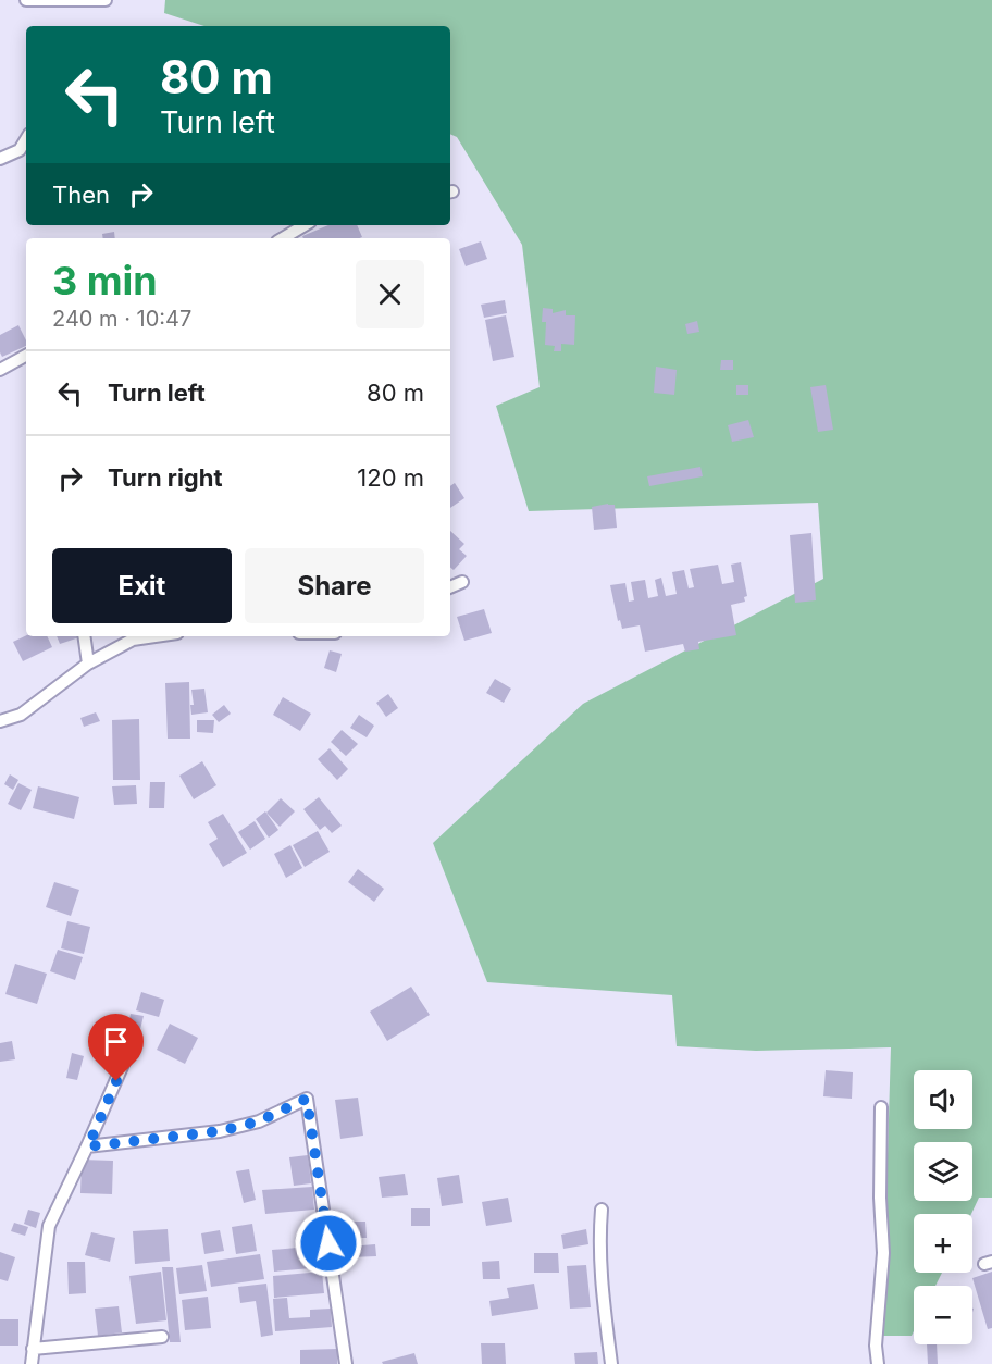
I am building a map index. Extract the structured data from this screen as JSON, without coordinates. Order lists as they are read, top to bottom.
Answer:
{
  "page": {
    "turn": ["80 m", "Turn left"],
    "then": "Then",
    "heading": ["3 min", "240 m · 10:47"],
    "list": [
      {
        "name": "Turn left",
        "value": "80 m"
      },
      {
        "name": "Turn right",
        "value": "120 m"
      }
    ],
    "buttons": ["Exit", "Share"],
    "map_buttons": ["+", "−"]
  }
}
